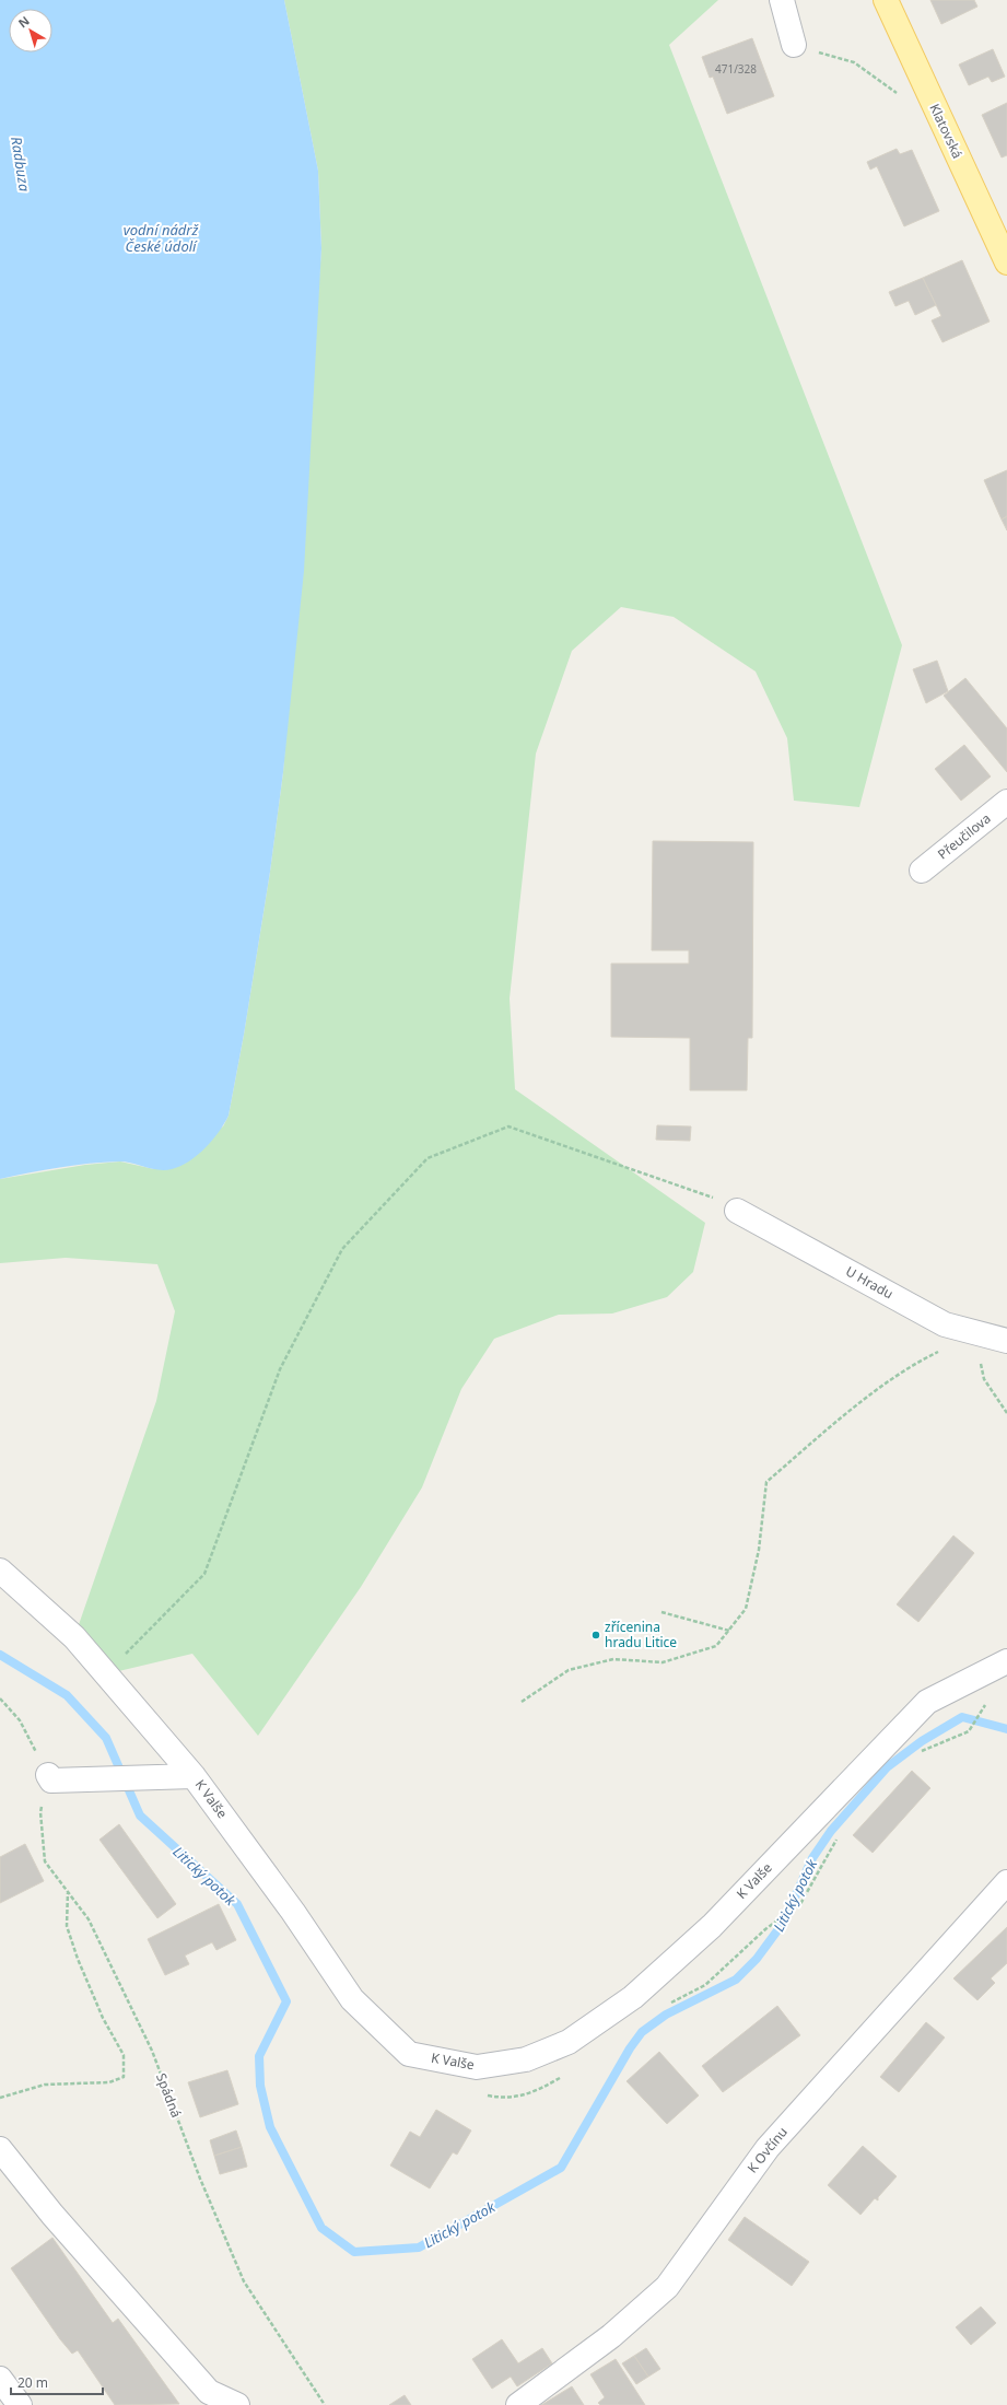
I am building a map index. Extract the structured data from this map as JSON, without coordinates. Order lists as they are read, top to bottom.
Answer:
{
  "streets": {
    "main road": ["Klatovská"],
    "street": [
      "Přeučilova",
      "U Hradu",
      "K Valše",
      "K Ovčínu"
    ],
    "path": ["Spádná"]
  },
  "water": ["Radbuza", "vodní nádrž České údolí", "Litický potok"],
  "places": ["zřícenina hradu Litice"],
  "house_numbers": ["471/328"],
  "scale_bar": "20 m",
  "north": "top left"
}
